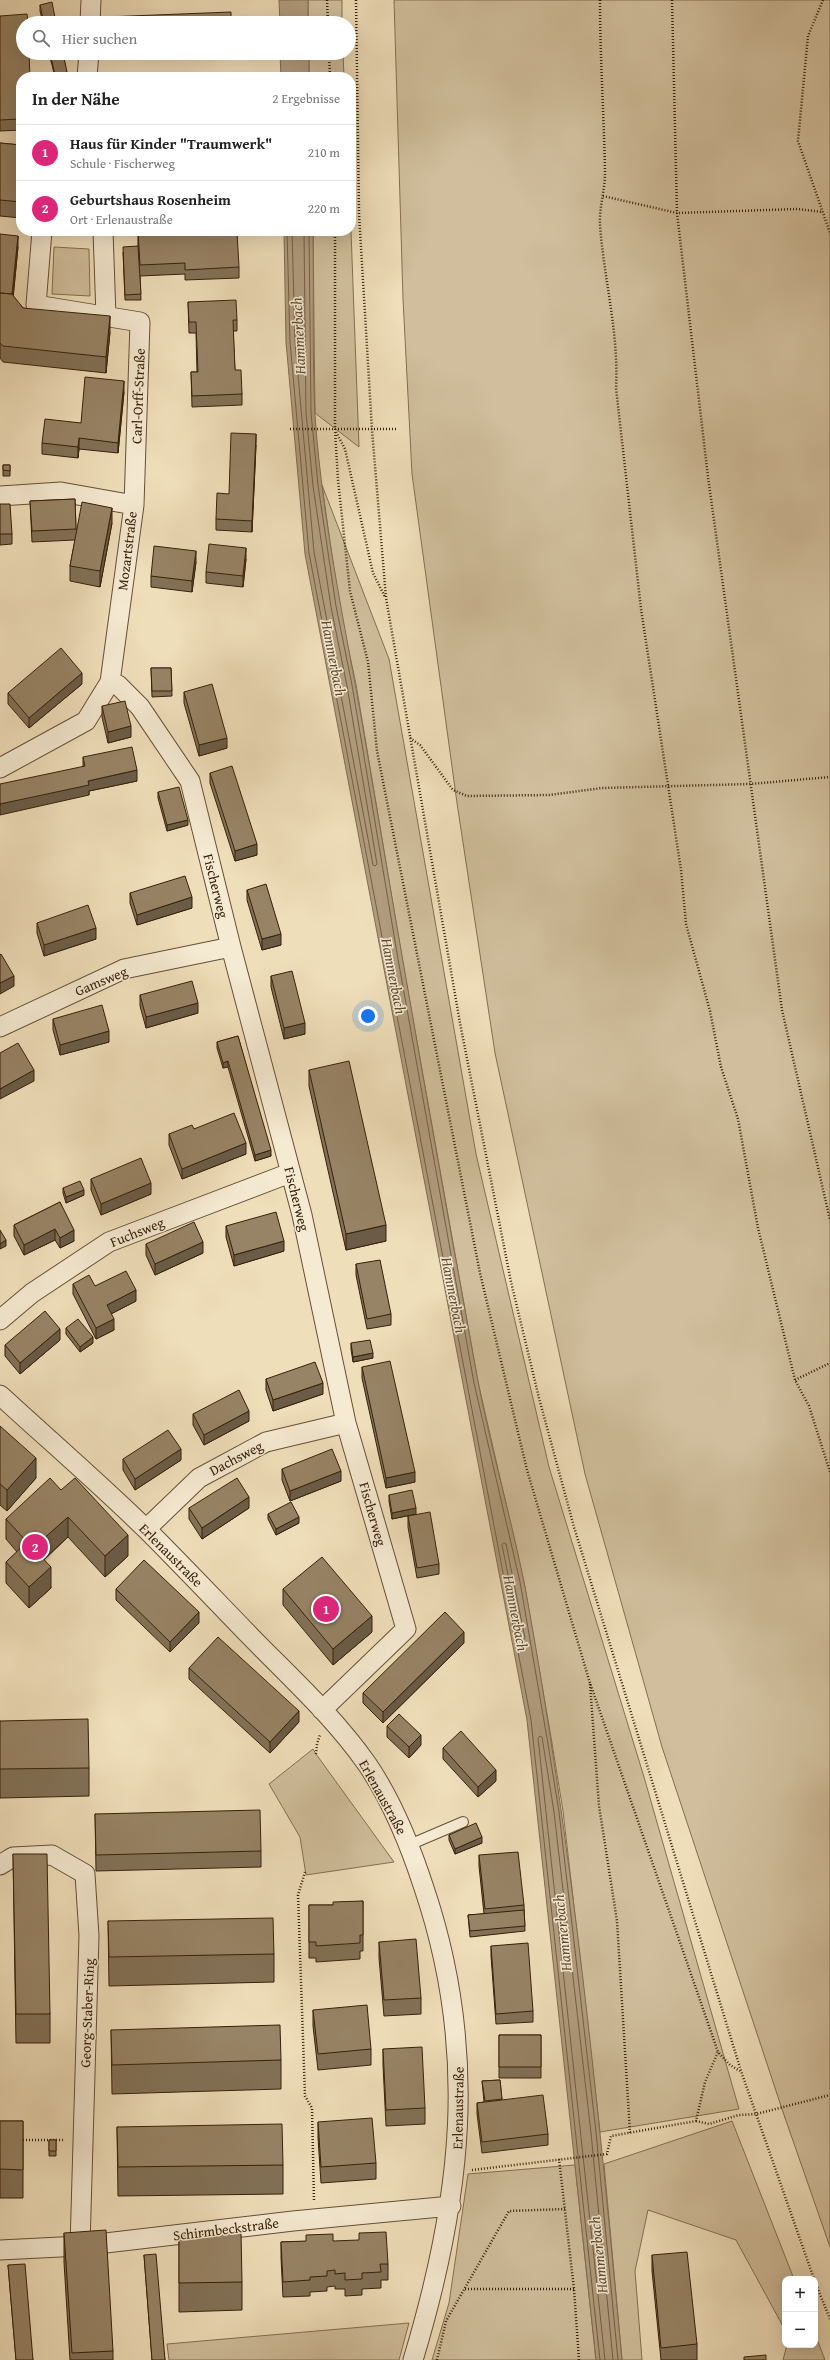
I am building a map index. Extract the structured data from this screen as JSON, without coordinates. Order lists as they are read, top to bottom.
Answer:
{
  "streets": {
    "street": [
      "Carl-Orff-Straße",
      "Mozartstraße",
      "Fischerweg",
      "Gamsweg",
      "Fuchsweg",
      "Dachsweg",
      "Erlenaustraße",
      "Georg-Staber-Ring",
      "Schirmbeckstraße"
    ]
  },
  "crossings": [
    ["Carl-Orff-Straße", "Mozartstraße"],
    ["Mozartstraße", "Fischerweg"],
    ["Fischerweg", "Gamsweg"],
    ["Fischerweg", "Fuchsweg"],
    ["Fischerweg", "Dachsweg"],
    ["Fischerweg", "Erlenaustraße"],
    ["Dachsweg", "Erlenaustraße"],
    ["Erlenaustraße", "Schirmbeckstraße"],
    ["Georg-Staber-Ring", "Schirmbeckstraße"]
  ],
  "water": ["Hammerbach"],
  "page": {
    "search": "Hier suchen",
    "heading": ["In der Nähe", "2 Ergebnisse"],
    "list": [
      {
        "mark": "1",
        "name": "Haus für Kinder \"Traumwerk\"",
        "note": "Schule · Fischerweg",
        "value": "210 m"
      },
      {
        "mark": "2",
        "name": "Geburtshaus Rosenheim",
        "note": "Ort · Erlenaustraße",
        "value": "220 m"
      }
    ],
    "pins": ["2", "1"],
    "map_buttons": ["+", "−"]
  }
}
